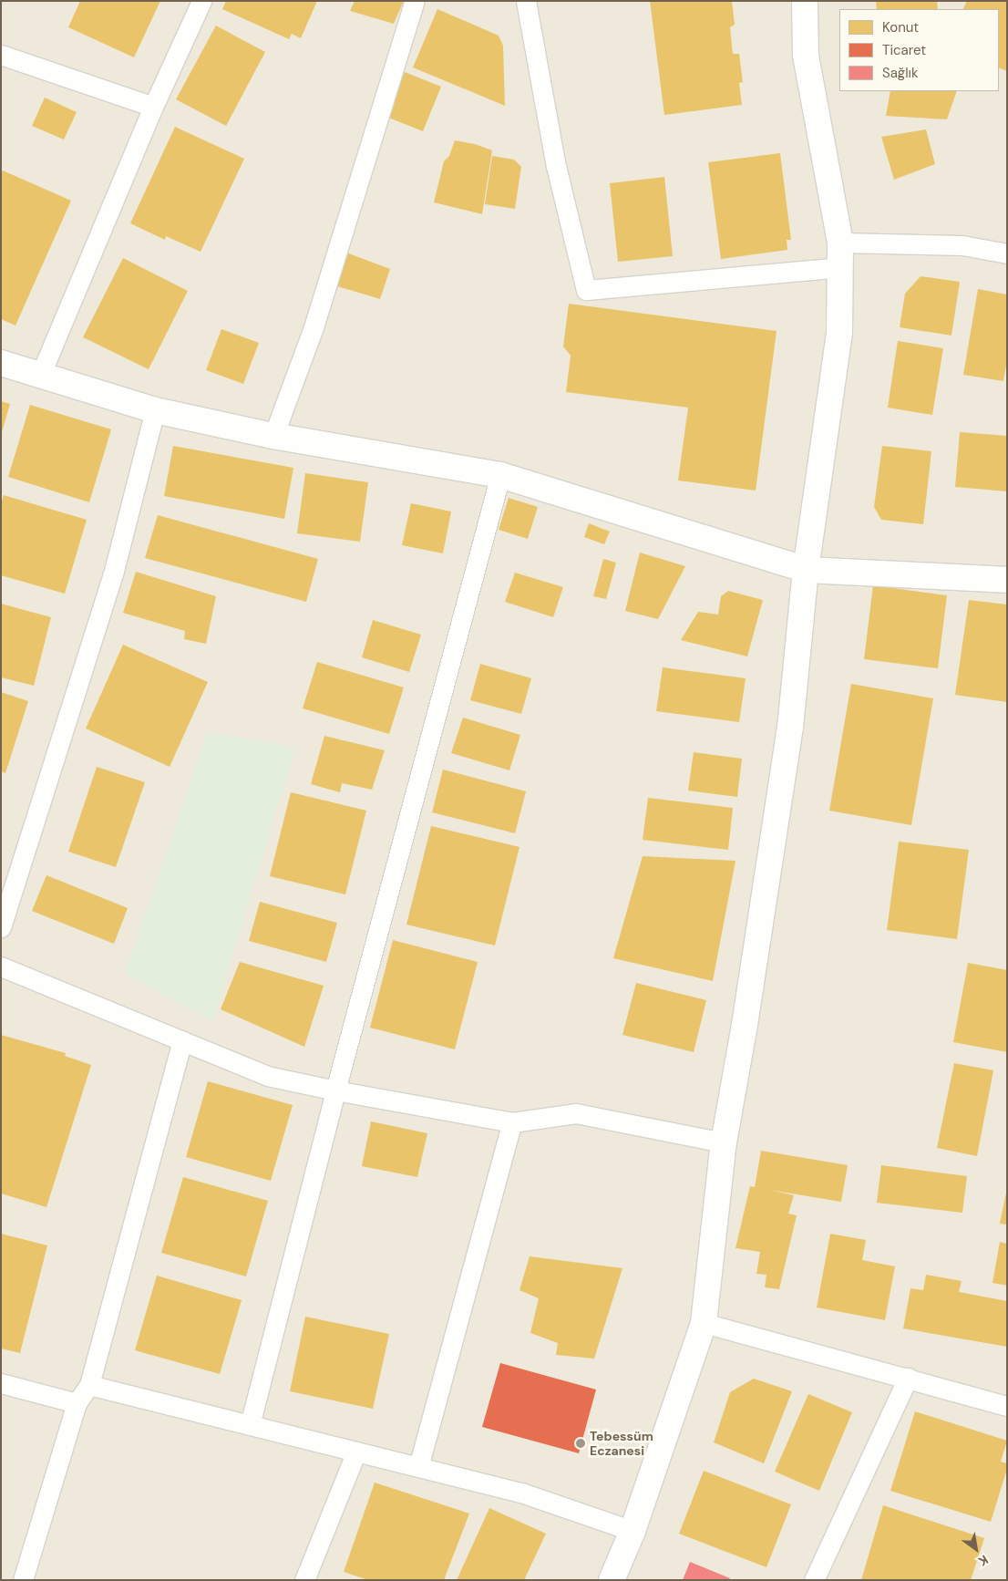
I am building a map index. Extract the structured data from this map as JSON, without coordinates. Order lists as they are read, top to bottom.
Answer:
{
  "places": ["Tebessüm Eczanesi"],
  "legend": ["Konut", "Ticaret", "Sağlık"],
  "north": "bottom right"
}
